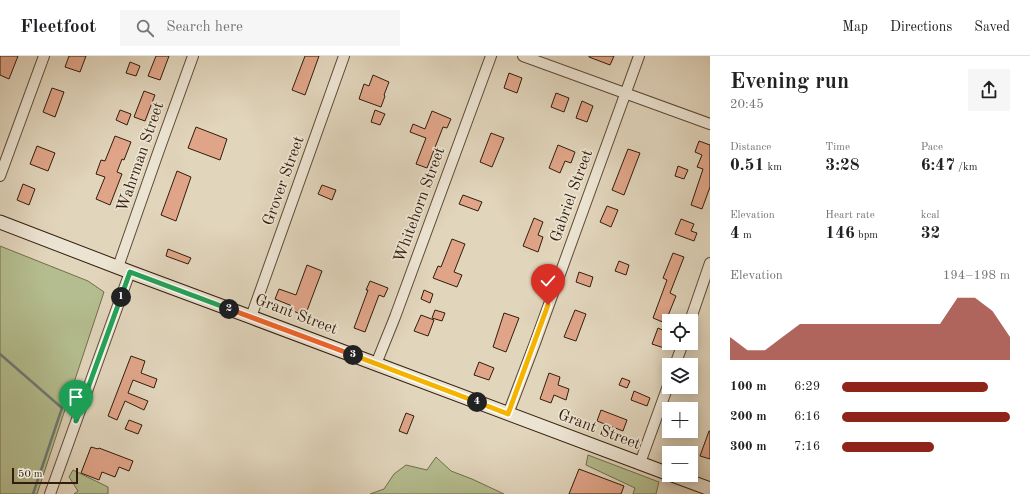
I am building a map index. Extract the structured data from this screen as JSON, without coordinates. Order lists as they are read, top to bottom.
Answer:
{
  "streets": {
    "street": [
      "Wahrman Street",
      "Grover Street",
      "Gabriel Street",
      "Whitehorn Street",
      "Grant Street"
    ]
  },
  "crossings": [
    ["Wahrman Street", "Grant Street"],
    ["Grover Street", "Grant Street"],
    ["Gabriel Street", "Grant Street"],
    ["Whitehorn Street", "Grant Street"]
  ],
  "scale_bar": "50 m",
  "page": {
    "header": "Fleetfoot",
    "search": "Search here",
    "nav": ["Map", "Directions", "Saved"],
    "heading": ["Evening run", "20:45"],
    "stats": [
      ["Distance", "0.51 km"],
      ["Time", "3:28"],
      ["Pace", "6:47 /km"],
      ["Elevation", "4 m"],
      ["Heart rate", "146 bpm"],
      ["kcal", "32"]
    ],
    "chart": ["Elevation", "194–198 m"],
    "pins": [
      "1",
      "2",
      "3",
      "4"
    ],
    "map_buttons": ["+", "−"],
    "list": [
      {
        "name": "100 m",
        "note": "6:29"
      },
      {
        "name": "200 m",
        "note": "6:16"
      },
      {
        "name": "300 m",
        "note": "7:16"
      }
    ],
    "scale": "50 m"
  }
}
